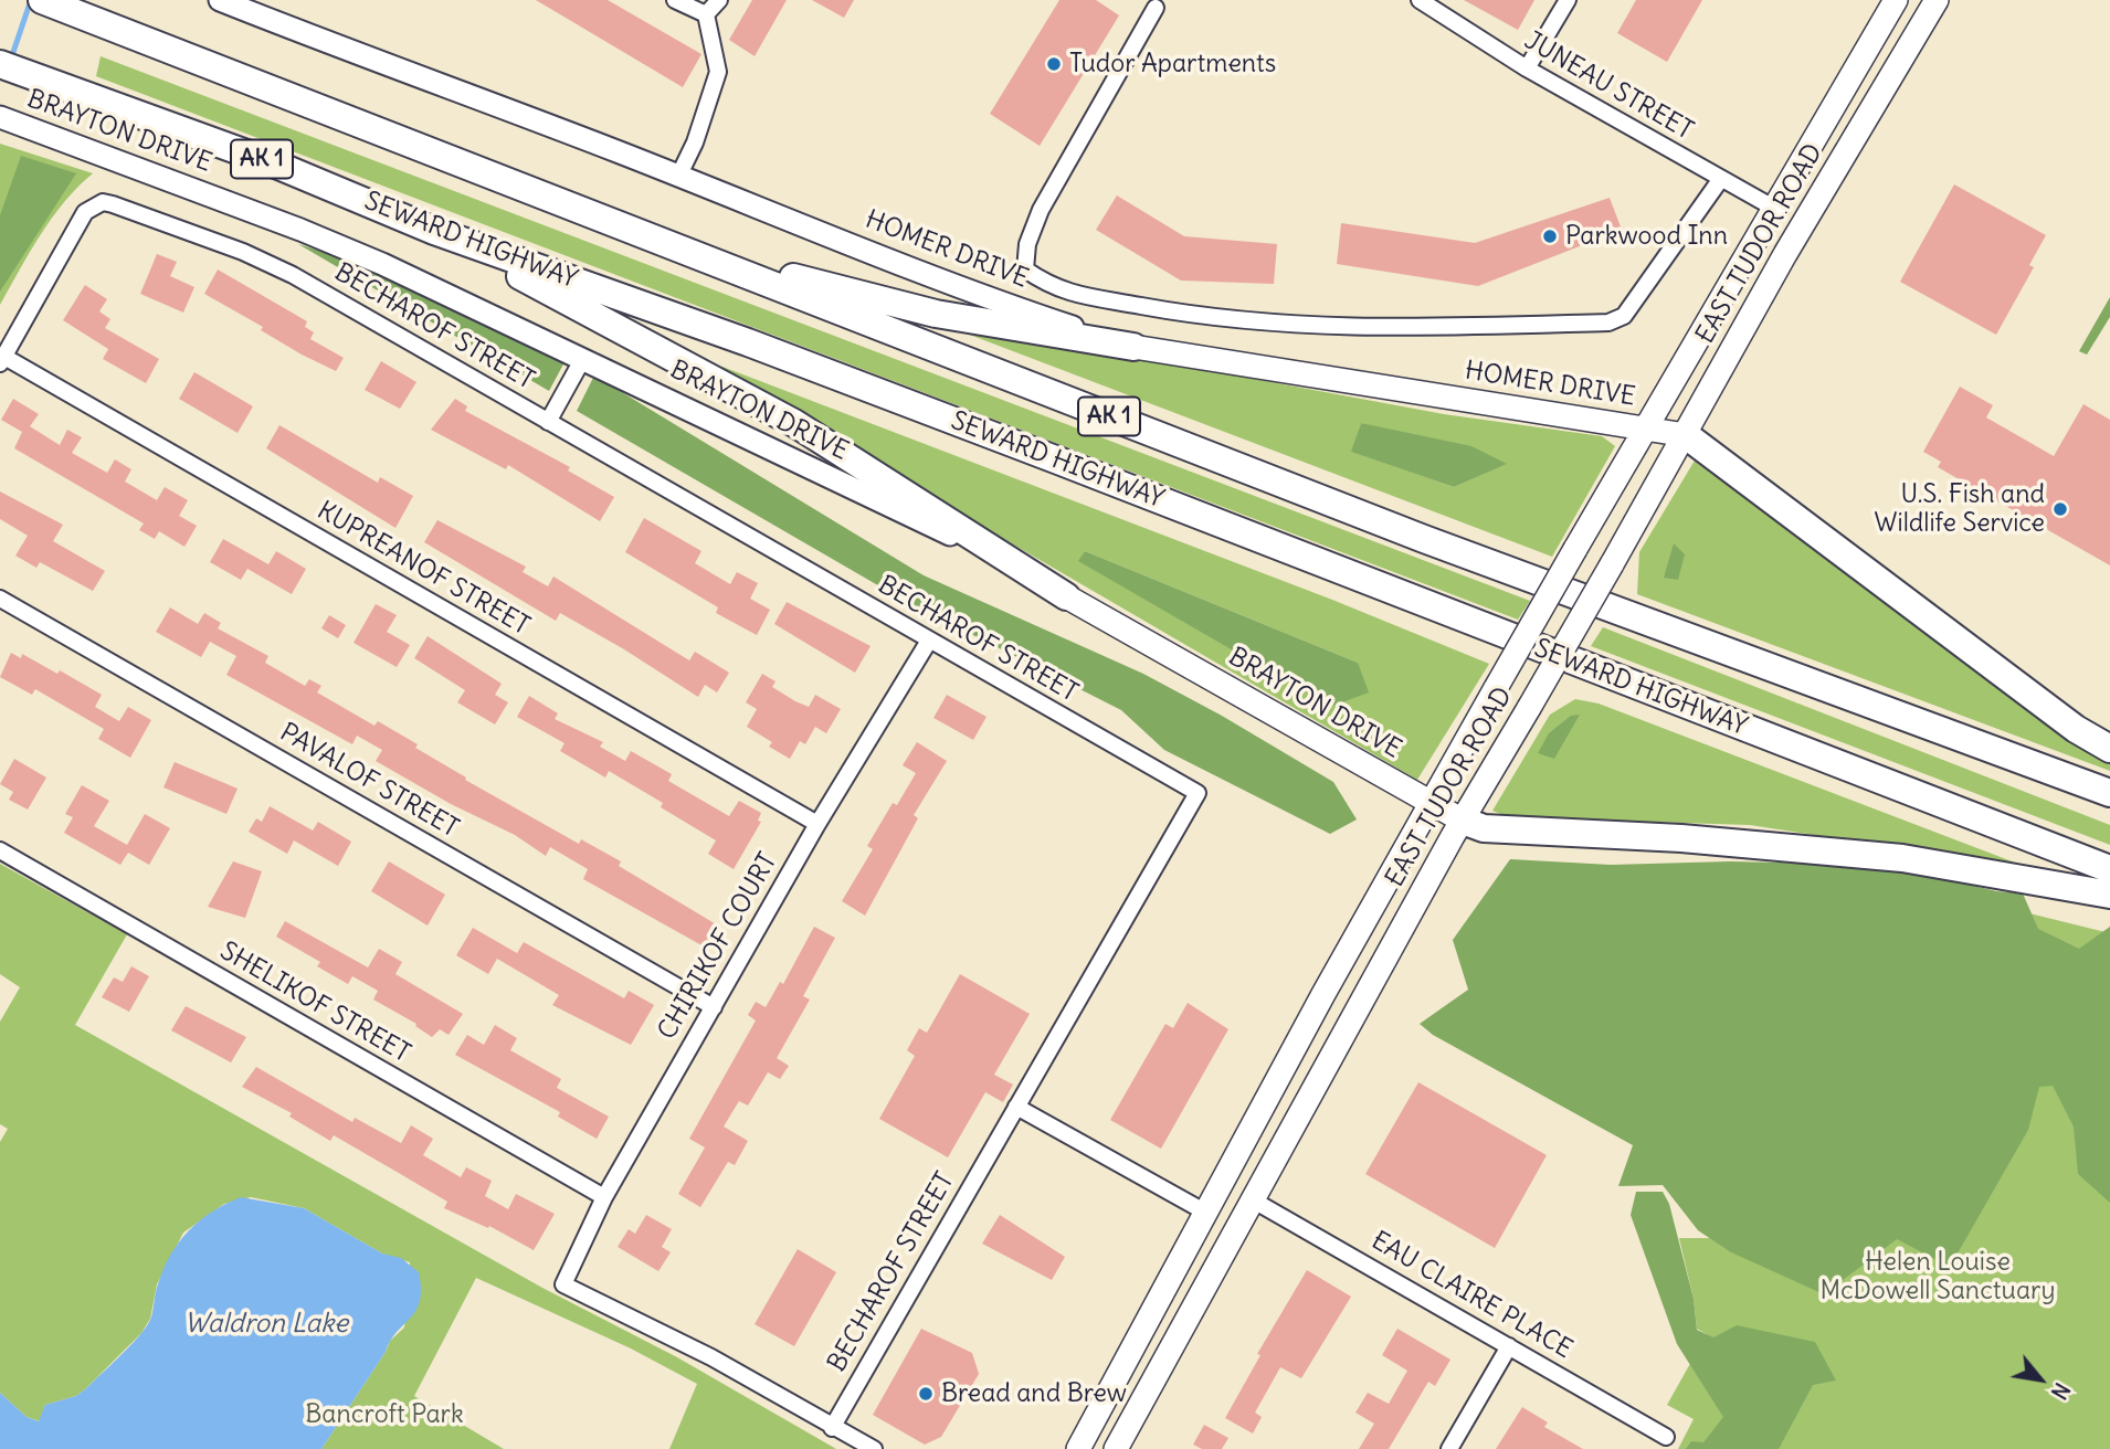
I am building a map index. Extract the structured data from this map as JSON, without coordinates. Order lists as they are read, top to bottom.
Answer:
{
  "streets": {
    "highway": ["AK 1", "SEWARD HIGHWAY"],
    "main road": ["BRAYTON DRIVE", "EAST TUDOR ROAD", "HOMER DRIVE"],
    "street": [
      "JUNEAU STREET",
      "BECHAROF STREET",
      "KUPREANOF STREET",
      "PAVALOF STREET",
      "CHIRIKOF COURT",
      "SHELIKOF STREET",
      "EAU CLAIRE PLACE"
    ]
  },
  "crossings": [
    ["JUNEAU STREET", "EAST TUDOR ROAD"],
    ["JUNEAU STREET", "HOMER DRIVE"],
    ["BRAYTON DRIVE", "EAST TUDOR ROAD"],
    ["EAST TUDOR ROAD", "HOMER DRIVE"],
    ["EAST TUDOR ROAD", "EAU CLAIRE PLACE"],
    ["BECHAROF STREET", "KUPREANOF STREET"],
    ["BECHAROF STREET", "CHIRIKOF COURT"],
    ["KUPREANOF STREET", "CHIRIKOF COURT"],
    ["PAVALOF STREET", "CHIRIKOF COURT"],
    ["CHIRIKOF COURT", "SHELIKOF STREET"]
  ],
  "water": ["Waldron Lake"],
  "parks": ["Helen Louise McDowell Sanctuary", "Bancroft Park"],
  "places": [
    "Tudor Apartments",
    "Parkwood Inn",
    "U.S. Fish and Wildlife Service",
    "Bread and Brew"
  ],
  "north": "bottom right"
}
